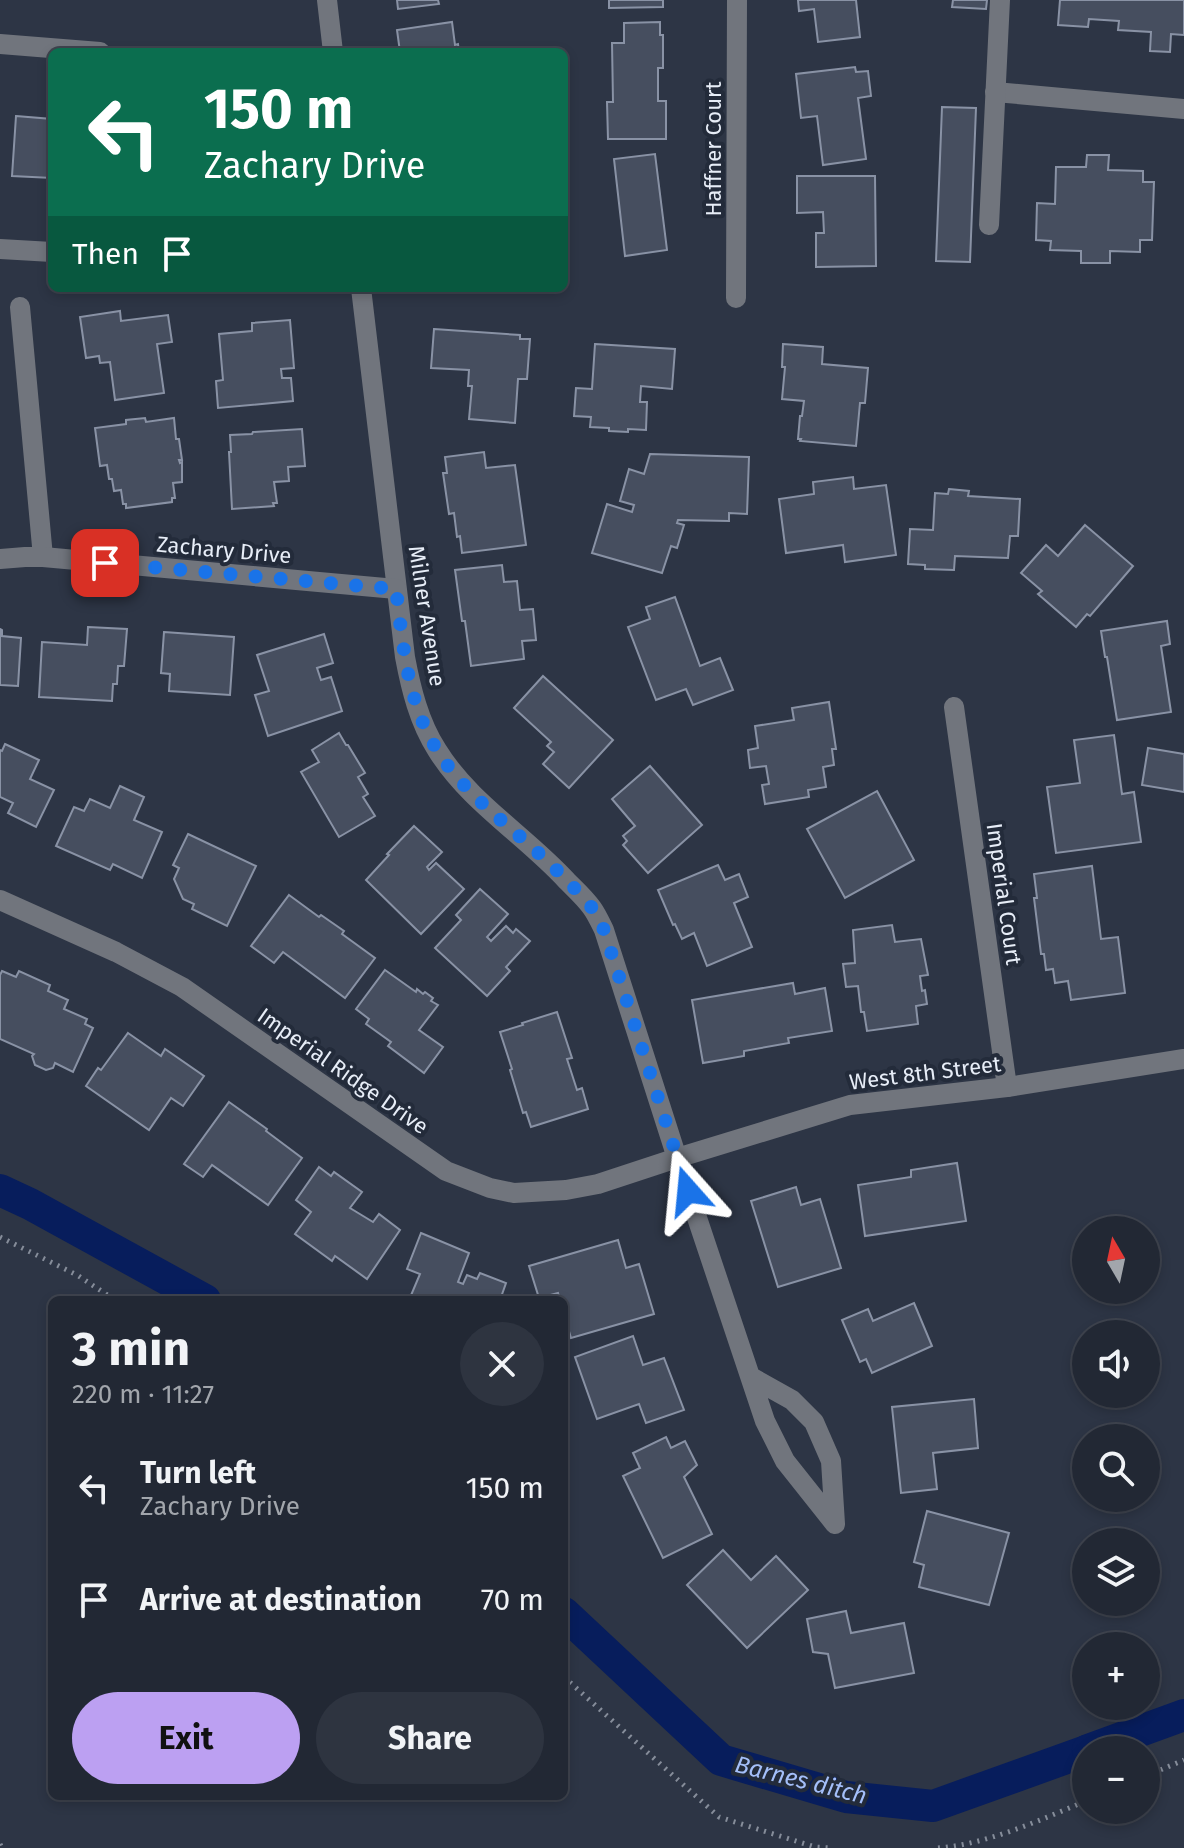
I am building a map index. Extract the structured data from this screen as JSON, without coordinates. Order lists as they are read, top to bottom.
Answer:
{
  "streets": {
    "street": [
      "Haffner Court",
      "Zachary Drive",
      "Milner Avenue",
      "Imperial Court",
      "Imperial Ridge Drive",
      "West 8th Street"
    ]
  },
  "crossings": [
    ["Zachary Drive", "Milner Avenue"],
    ["Milner Avenue", "Imperial Ridge Drive"],
    ["Milner Avenue", "West 8th Street"],
    ["Imperial Court", "West 8th Street"],
    ["Imperial Ridge Drive", "West 8th Street"]
  ],
  "water": ["Barnes ditch"],
  "north": "top",
  "page": {
    "turn": ["150 m", "Zachary Drive"],
    "then": "Then",
    "map_buttons": ["+", "−"],
    "heading": ["3 min", "220 m · 11:27"],
    "list": [
      {
        "name": "Turn left",
        "note": "Zachary Drive",
        "value": "150 m"
      },
      {
        "name": "Arrive at destination",
        "value": "70 m"
      }
    ],
    "buttons": ["Exit", "Share"]
  }
}
